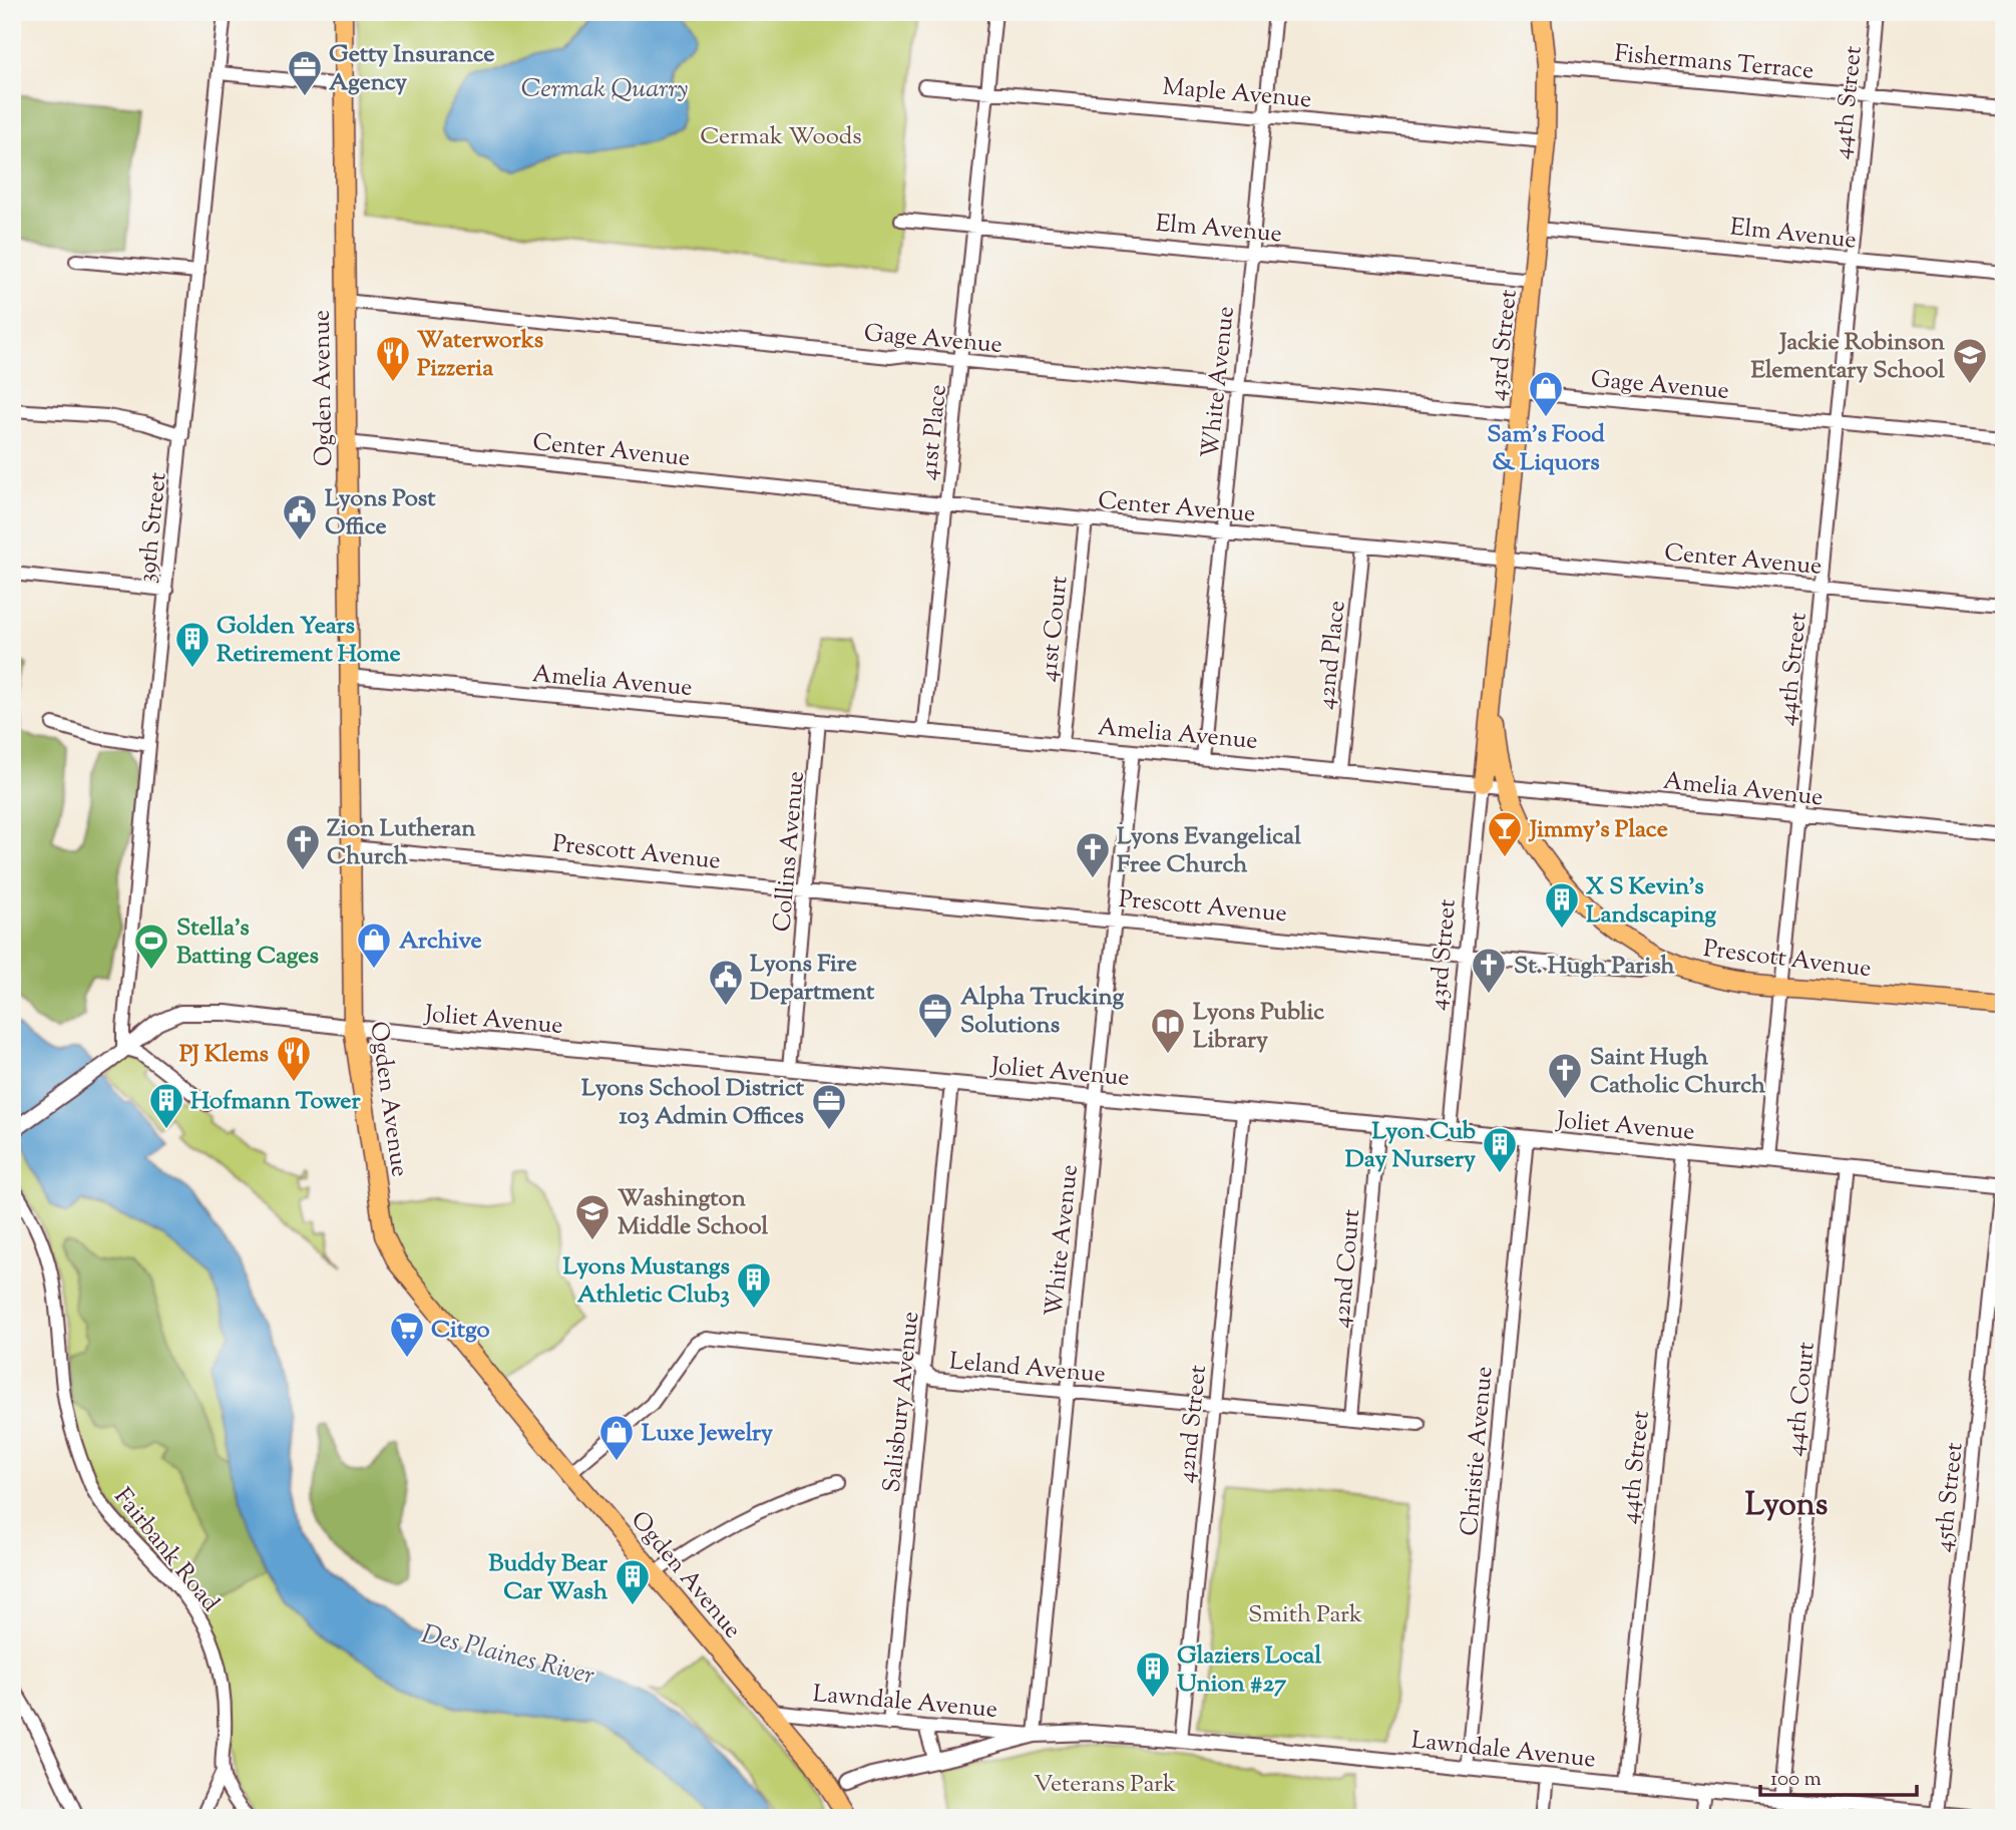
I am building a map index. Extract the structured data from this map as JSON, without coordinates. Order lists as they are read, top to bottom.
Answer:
{
  "streets": {
    "main road": ["43rd Street", "Ogden Avenue", "Prescott Avenue"],
    "street": [
      "Fishermans Terrace",
      "Maple Avenue",
      "44th Street",
      "Elm Avenue",
      "Gage Avenue",
      "White Avenue",
      "41st Place",
      "Center Avenue",
      "39th Street",
      "41st Court",
      "42nd Place",
      "Amelia Avenue",
      "Collins Avenue",
      "Joliet Avenue",
      "42nd Court",
      "Leland Avenue",
      "44th Court",
      "Salisbury Avenue",
      "42nd Street",
      "Christie Avenue",
      "45th Street",
      "Fairbank Road",
      "Lawndale Avenue"
    ]
  },
  "crossings": [
    ["Fishermans Terrace", "44th Street"],
    ["Fishermans Terrace", "43rd Street"],
    ["Maple Avenue", "43rd Street"],
    ["Maple Avenue", "White Avenue"],
    ["Maple Avenue", "41st Place"],
    ["44th Street", "Elm Avenue"],
    ["44th Street", "Gage Avenue"],
    ["44th Street", "Center Avenue"],
    ["44th Street", "Amelia Avenue"],
    ["44th Street", "Prescott Avenue"],
    ["44th Street", "Joliet Avenue"],
    ["44th Street", "Lawndale Avenue"],
    ["Elm Avenue", "43rd Street"],
    ["Elm Avenue", "White Avenue"],
    ["Elm Avenue", "41st Place"],
    ["Gage Avenue", "43rd Street"],
    ["Gage Avenue", "White Avenue"],
    ["Gage Avenue", "Ogden Avenue"],
    ["Gage Avenue", "41st Place"],
    ["43rd Street", "Center Avenue"],
    ["43rd Street", "Amelia Avenue"],
    ["43rd Street", "Prescott Avenue"],
    ["43rd Street", "Joliet Avenue"],
    ["White Avenue", "Center Avenue"],
    ["White Avenue", "Amelia Avenue"],
    ["White Avenue", "Prescott Avenue"],
    ["White Avenue", "Joliet Avenue"],
    ["White Avenue", "Leland Avenue"],
    ["White Avenue", "Lawndale Avenue"],
    ["Ogden Avenue", "Center Avenue"],
    ["Ogden Avenue", "Amelia Avenue"],
    ["Ogden Avenue", "Prescott Avenue"],
    ["Ogden Avenue", "Joliet Avenue"],
    ["Ogden Avenue", "Leland Avenue"],
    ["Ogden Avenue", "Lawndale Avenue"],
    ["41st Place", "Center Avenue"],
    ["41st Place", "Amelia Avenue"],
    ["Center Avenue", "41st Court"],
    ["Center Avenue", "42nd Place"],
    ["39th Street", "Joliet Avenue"],
    ["41st Court", "Amelia Avenue"],
    ["42nd Place", "Amelia Avenue"],
    ["Amelia Avenue", "Collins Avenue"],
    ["Prescott Avenue", "Collins Avenue"],
    ["Collins Avenue", "Joliet Avenue"],
    ["Joliet Avenue", "42nd Court"],
    ["Joliet Avenue", "44th Court"],
    ["Joliet Avenue", "Salisbury Avenue"],
    ["Joliet Avenue", "42nd Street"],
    ["Joliet Avenue", "Christie Avenue"],
    ["Joliet Avenue", "45th Street"],
    ["42nd Court", "Leland Avenue"],
    ["Leland Avenue", "Salisbury Avenue"],
    ["Leland Avenue", "42nd Street"],
    ["44th Court", "Lawndale Avenue"],
    ["Salisbury Avenue", "Lawndale Avenue"],
    ["42nd Street", "Lawndale Avenue"],
    ["Christie Avenue", "Lawndale Avenue"],
    ["45th Street", "Lawndale Avenue"]
  ],
  "districts": ["Lyons"],
  "water": ["Cermak Quarry", "Des Plaines River"],
  "parks": ["Cermak Woods", "Smith Park", "Veterans Park"],
  "places": {
    "office": ["Getty Insurance Agency", "Alpha Trucking Solutions", "Lyons School District 103 Admin Offices"],
    "restaurant": ["Waterworks Pizzeria", "PJ Klems"],
    "school or university": ["Jackie Robinson Elementary School", "Washington Middle School"],
    "shop": ["Sam's Food & Liquors", "Archive", "Luxe Jewelry"],
    "public building": ["Lyons Post Office", "Lyons Fire Department"],
    "building": [
      "Golden Years Retirement Home",
      "X S Kevin's Landscaping",
      "Hofmann Tower",
      "Lyon Cub Day Nursery",
      "Lyons Mustangs Athletic Club3",
      "Buddy Bear Car Wash",
      "Glaziers Local Union #27"
    ],
    "bar": ["Jimmy's Place"],
    "church": [
      "Zion Lutheran Church",
      "Lyons Evangelical Free Church",
      "St. Hugh Parish",
      "Saint Hugh Catholic Church"
    ],
    "sports": ["Stella's Batting Cages"],
    "library": ["Lyons Public Library"],
    "supermarket": ["Citgo"]
  },
  "scale_bar": "100 m"
}
